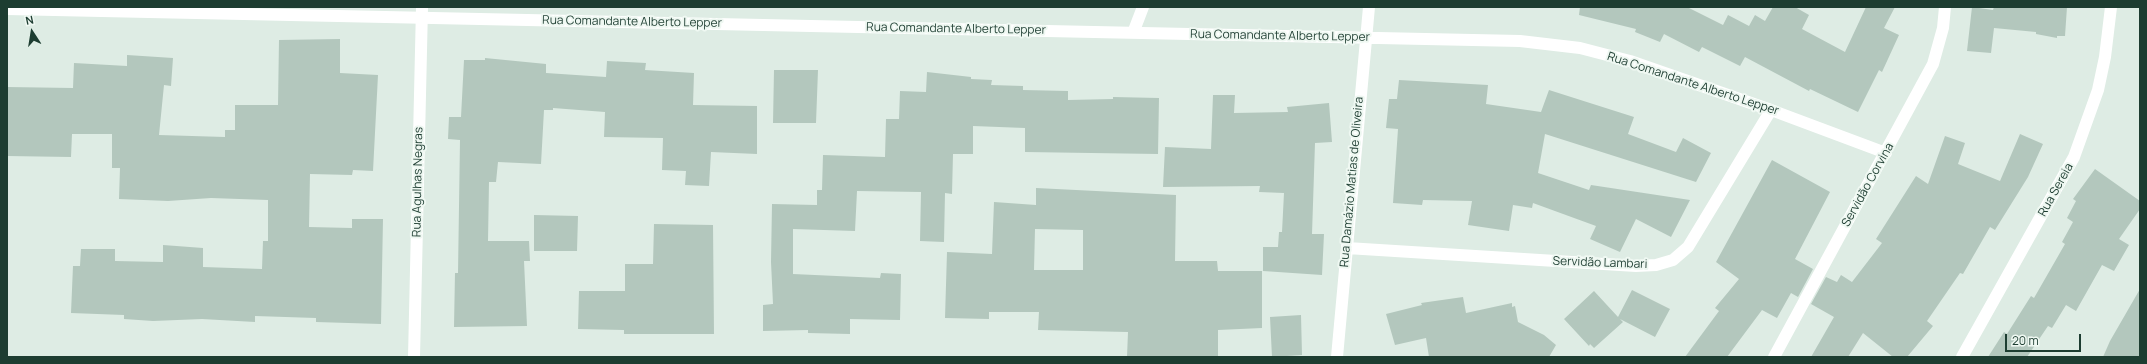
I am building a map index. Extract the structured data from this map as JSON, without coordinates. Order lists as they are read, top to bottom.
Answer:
{
  "streets": {
    "street": [
      "Rua Comandante Alberto Lepper",
      "Rua Agulhas Negras",
      "Rua Damázio Matias de Oliveira",
      "Servidão Corvina",
      "Rua Sereia",
      "Servidão Lambari"
    ]
  },
  "crossings": [
    ["Rua Comandante Alberto Lepper", "Rua Agulhas Negras"],
    ["Rua Comandante Alberto Lepper", "Rua Damázio Matias de Oliveira"],
    ["Rua Comandante Alberto Lepper", "Servidão Corvina"],
    ["Rua Comandante Alberto Lepper", "Servidão Lambari"],
    ["Rua Damázio Matias de Oliveira", "Servidão Lambari"]
  ],
  "scale_bar": "20 m",
  "north": "top"
}
